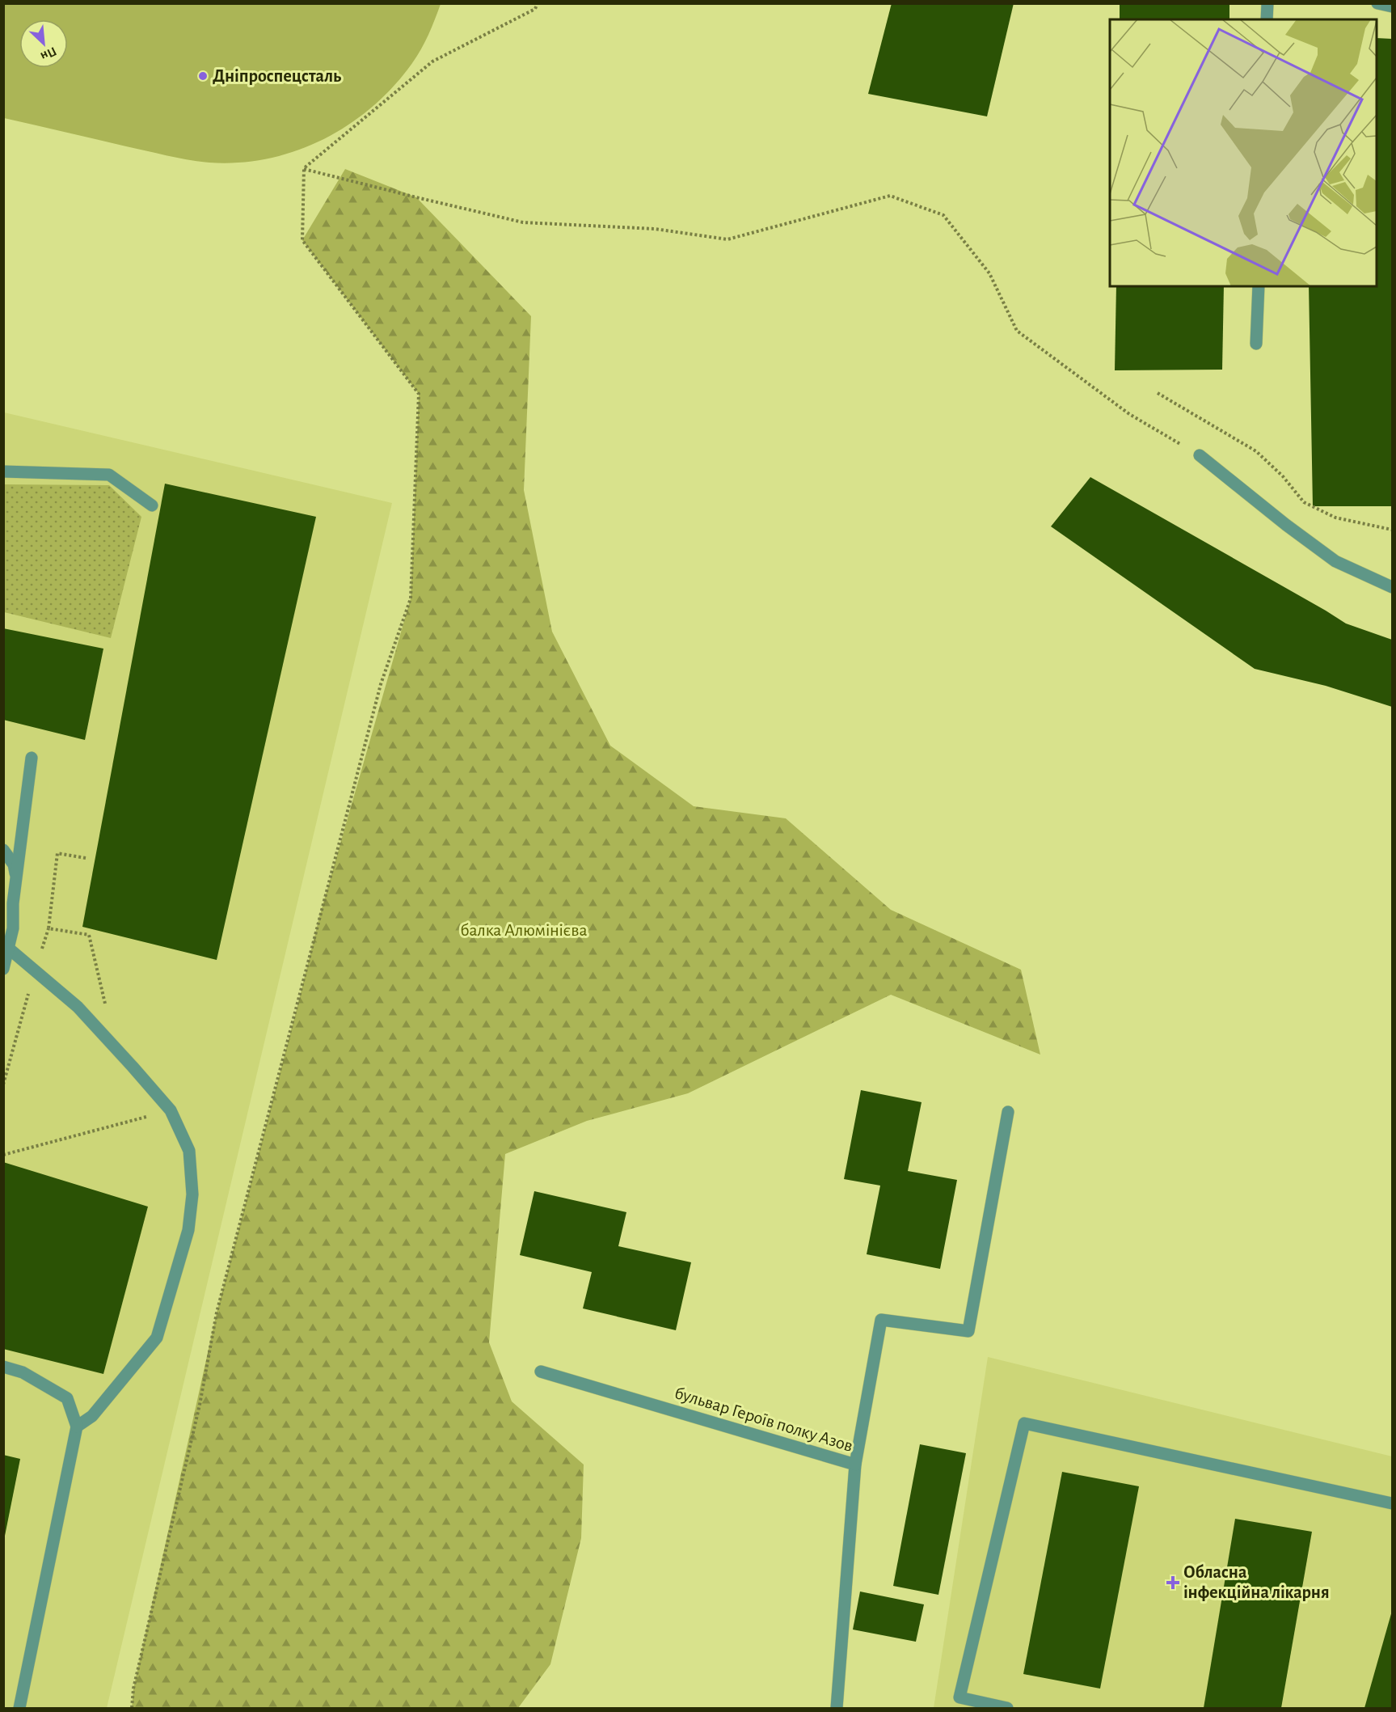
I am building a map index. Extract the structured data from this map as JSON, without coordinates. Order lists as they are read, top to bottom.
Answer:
{
  "streets": {
    "street": ["бульвар Героїв полку Азов"]
  },
  "parks": ["балка Алюмінієва"],
  "places": {
    "other": ["Дніпроспецсталь"],
    "health": ["Обласна інфекційна лікарня"]
  },
  "north": "bottom right"
}
